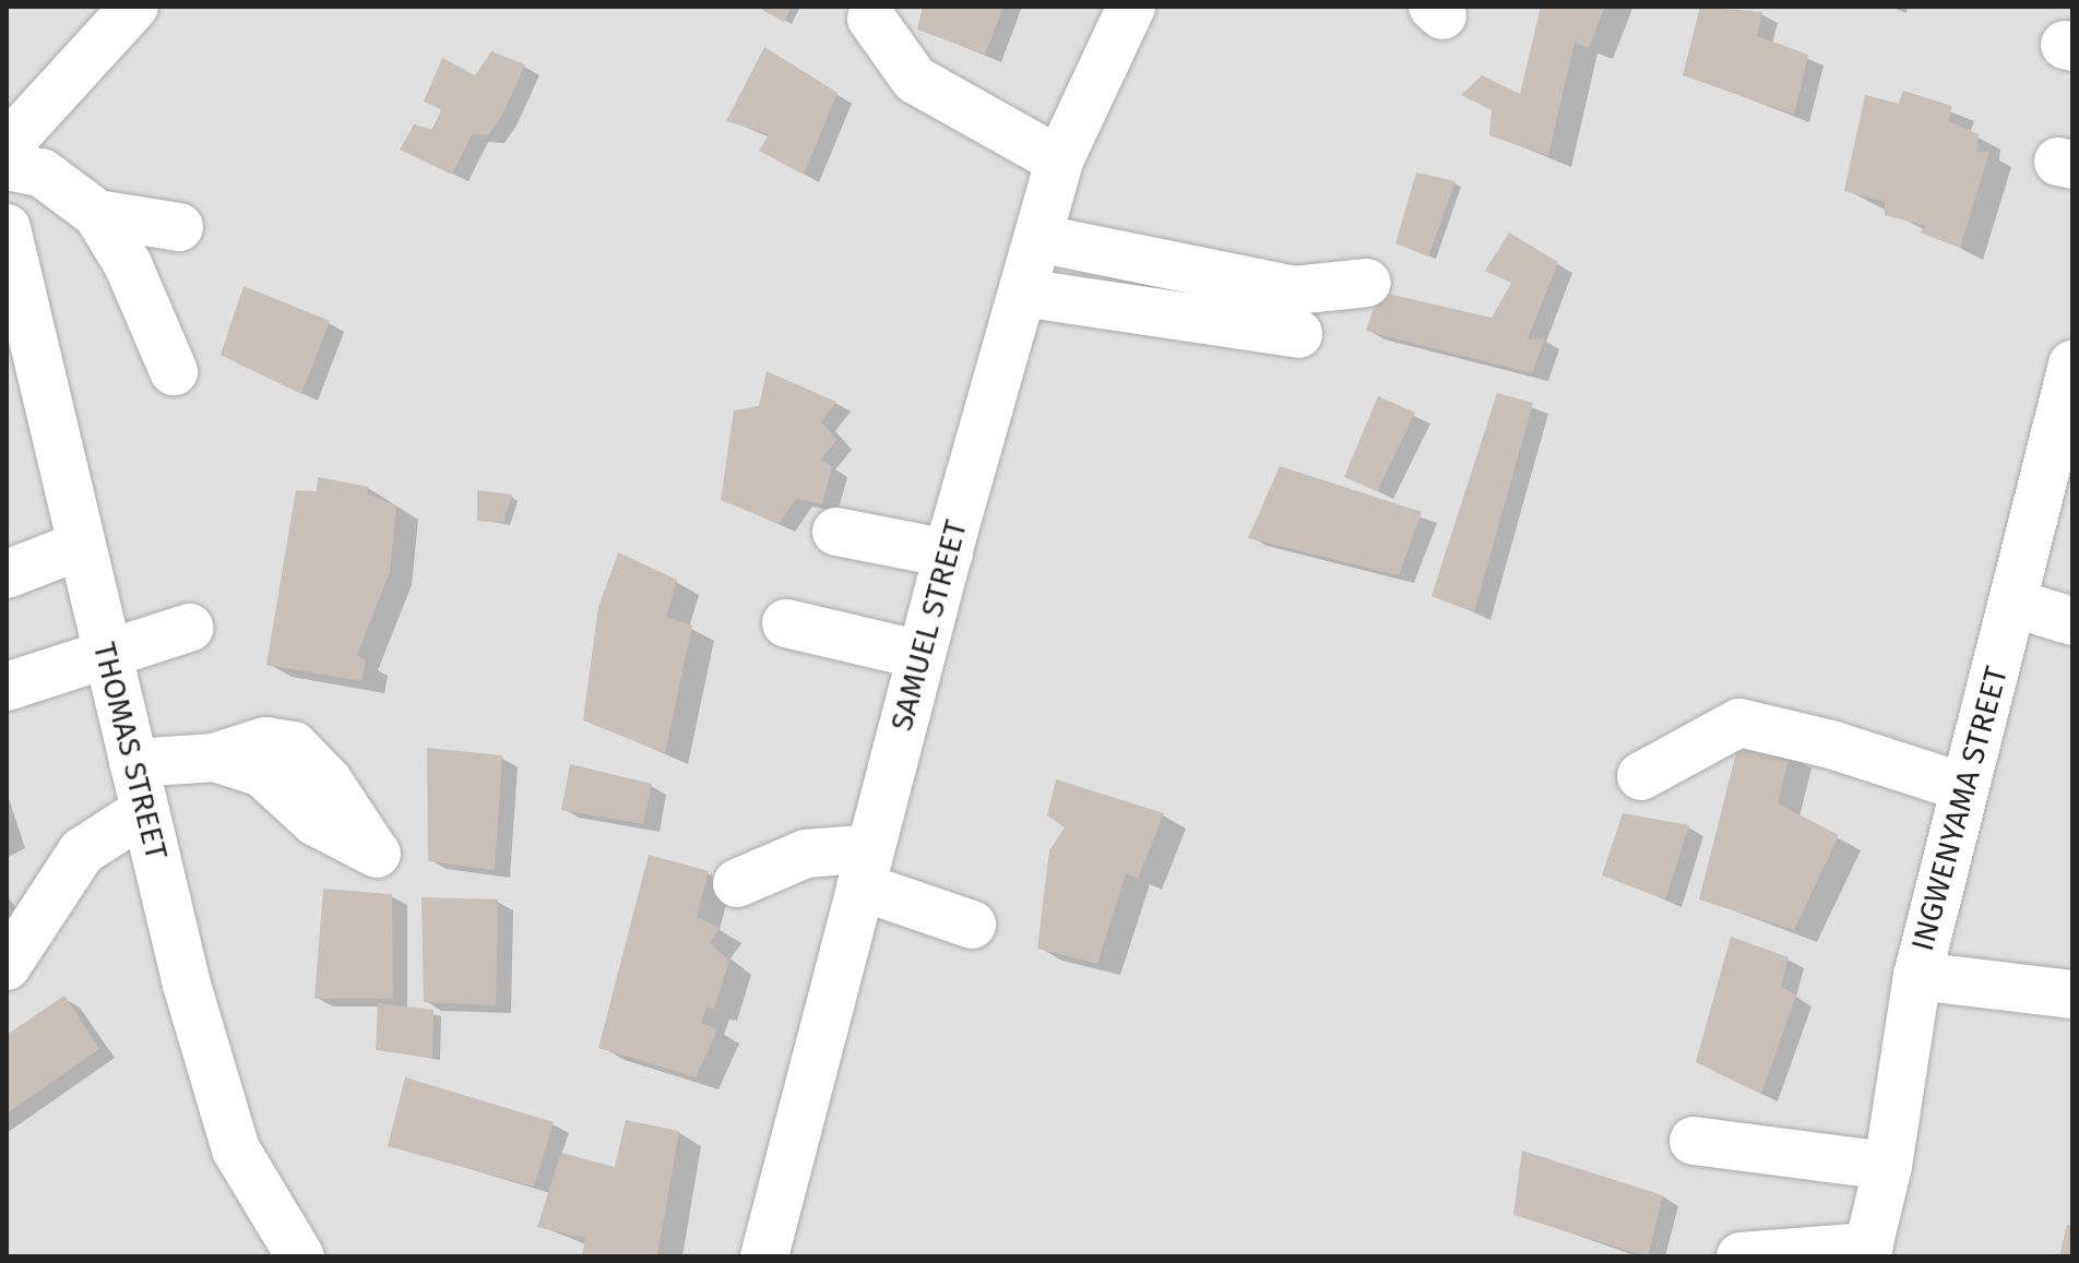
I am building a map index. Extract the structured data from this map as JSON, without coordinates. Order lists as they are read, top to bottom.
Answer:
{
  "streets": {
    "street": ["SAMUEL STREET", "THOMAS STREET", "INGWENYAMA STREET"]
  }
}
